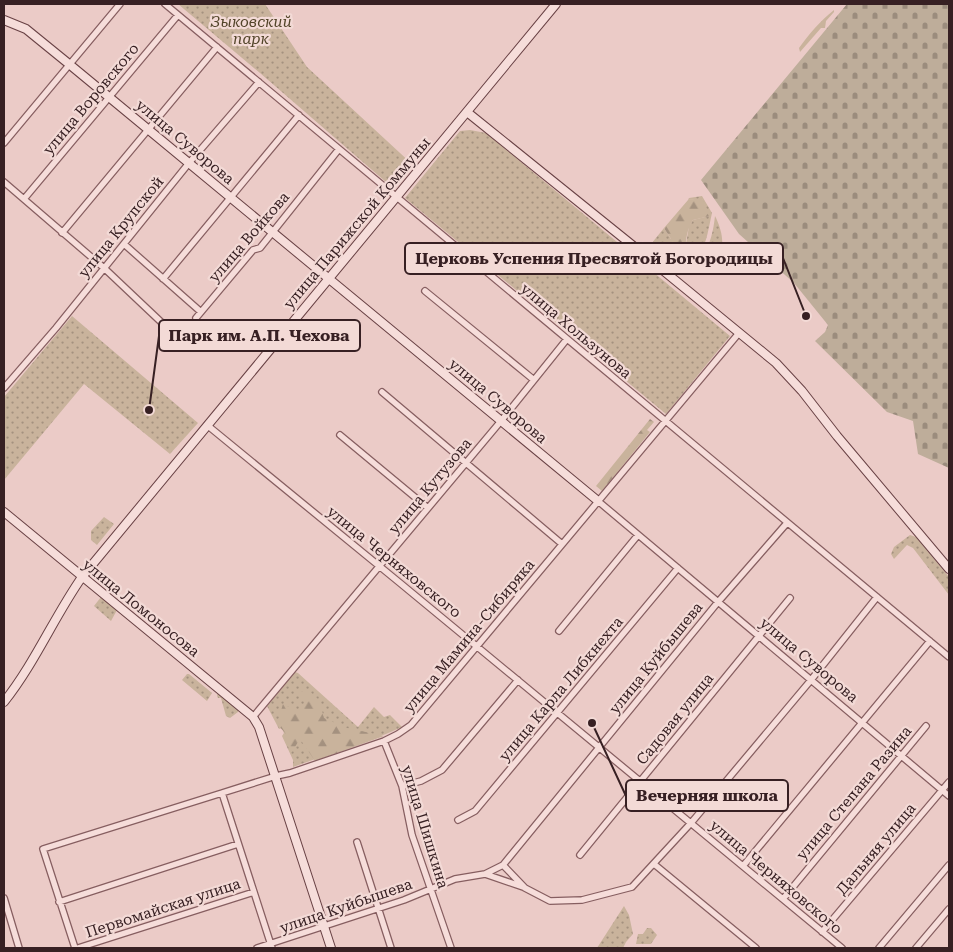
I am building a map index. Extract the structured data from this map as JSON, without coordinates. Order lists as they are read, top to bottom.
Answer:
{
  "streets": {
    "main road": ["улица Суворова", "улица Парижской Коммуны", "улица Ломоносова"],
    "street": [
      "улица Воровского",
      "улица Крупской",
      "улица Войкова",
      "улица Хользунова",
      "улица Кутузова",
      "улица Черняховского",
      "улица Мамина-Сибиряка",
      "улица Куйбышева",
      "улица Карла Либкнехта",
      "Садовая улица",
      "улица Степана Разина",
      "улица Шишкина",
      "Дальняя улица",
      "Первомайская улица"
    ]
  },
  "crossings": [
    ["улица Воровского", "улица Суворова"],
    ["улица Воровского", "улица Хользунова"],
    ["улица Суворова", "улица Парижской Коммуны"],
    ["улица Суворова", "улица Крупской"],
    ["улица Суворова", "улица Войкова"],
    ["улица Суворова", "улица Кутузова"],
    ["улица Суворова", "улица Мамина-Сибиряка"],
    ["улица Суворова", "улица Куйбышева"],
    ["улица Суворова", "улица Карла Либкнехта"],
    ["улица Суворова", "Садовая улица"],
    ["улица Суворова", "улица Степана Разина"],
    ["улица Суворова", "Дальняя улица"],
    ["улица Парижской Коммуны", "улица Хользунова"],
    ["улица Парижской Коммуны", "улица Черняховского"],
    ["улица Парижской Коммуны", "улица Ломоносова"],
    ["улица Крупской", "улица Хользунова"],
    ["улица Войкова", "улица Хользунова"],
    ["улица Хользунова", "улица Кутузова"],
    ["улица Хользунова", "улица Мамина-Сибиряка"],
    ["улица Хользунова", "улица Куйбышева"],
    ["улица Кутузова", "улица Черняховского"],
    ["улица Кутузова", "улица Ломоносова"],
    ["улица Черняховского", "улица Мамина-Сибиряка"],
    ["улица Черняховского", "улица Куйбышева"],
    ["улица Черняховского", "улица Карла Либкнехта"],
    ["улица Черняховского", "Садовая улица"],
    ["улица Черняховского", "улица Степана Разина"],
    ["улица Черняховского", "Дальняя улица"],
    ["улица Ломоносова", "улица Мамина-Сибиряка"],
    ["улица Ломоносова", "улица Куйбышева"],
    ["улица Мамина-Сибиряка", "улица Шишкина"],
    ["улица Куйбышева", "улица Шишкина"]
  ],
  "parks": ["Зыковский парк"],
  "places": ["Церковь Успения Пресвятой Богородицы", "Парк им. А.П. Чехова", "Вечерняя школа"]
}
